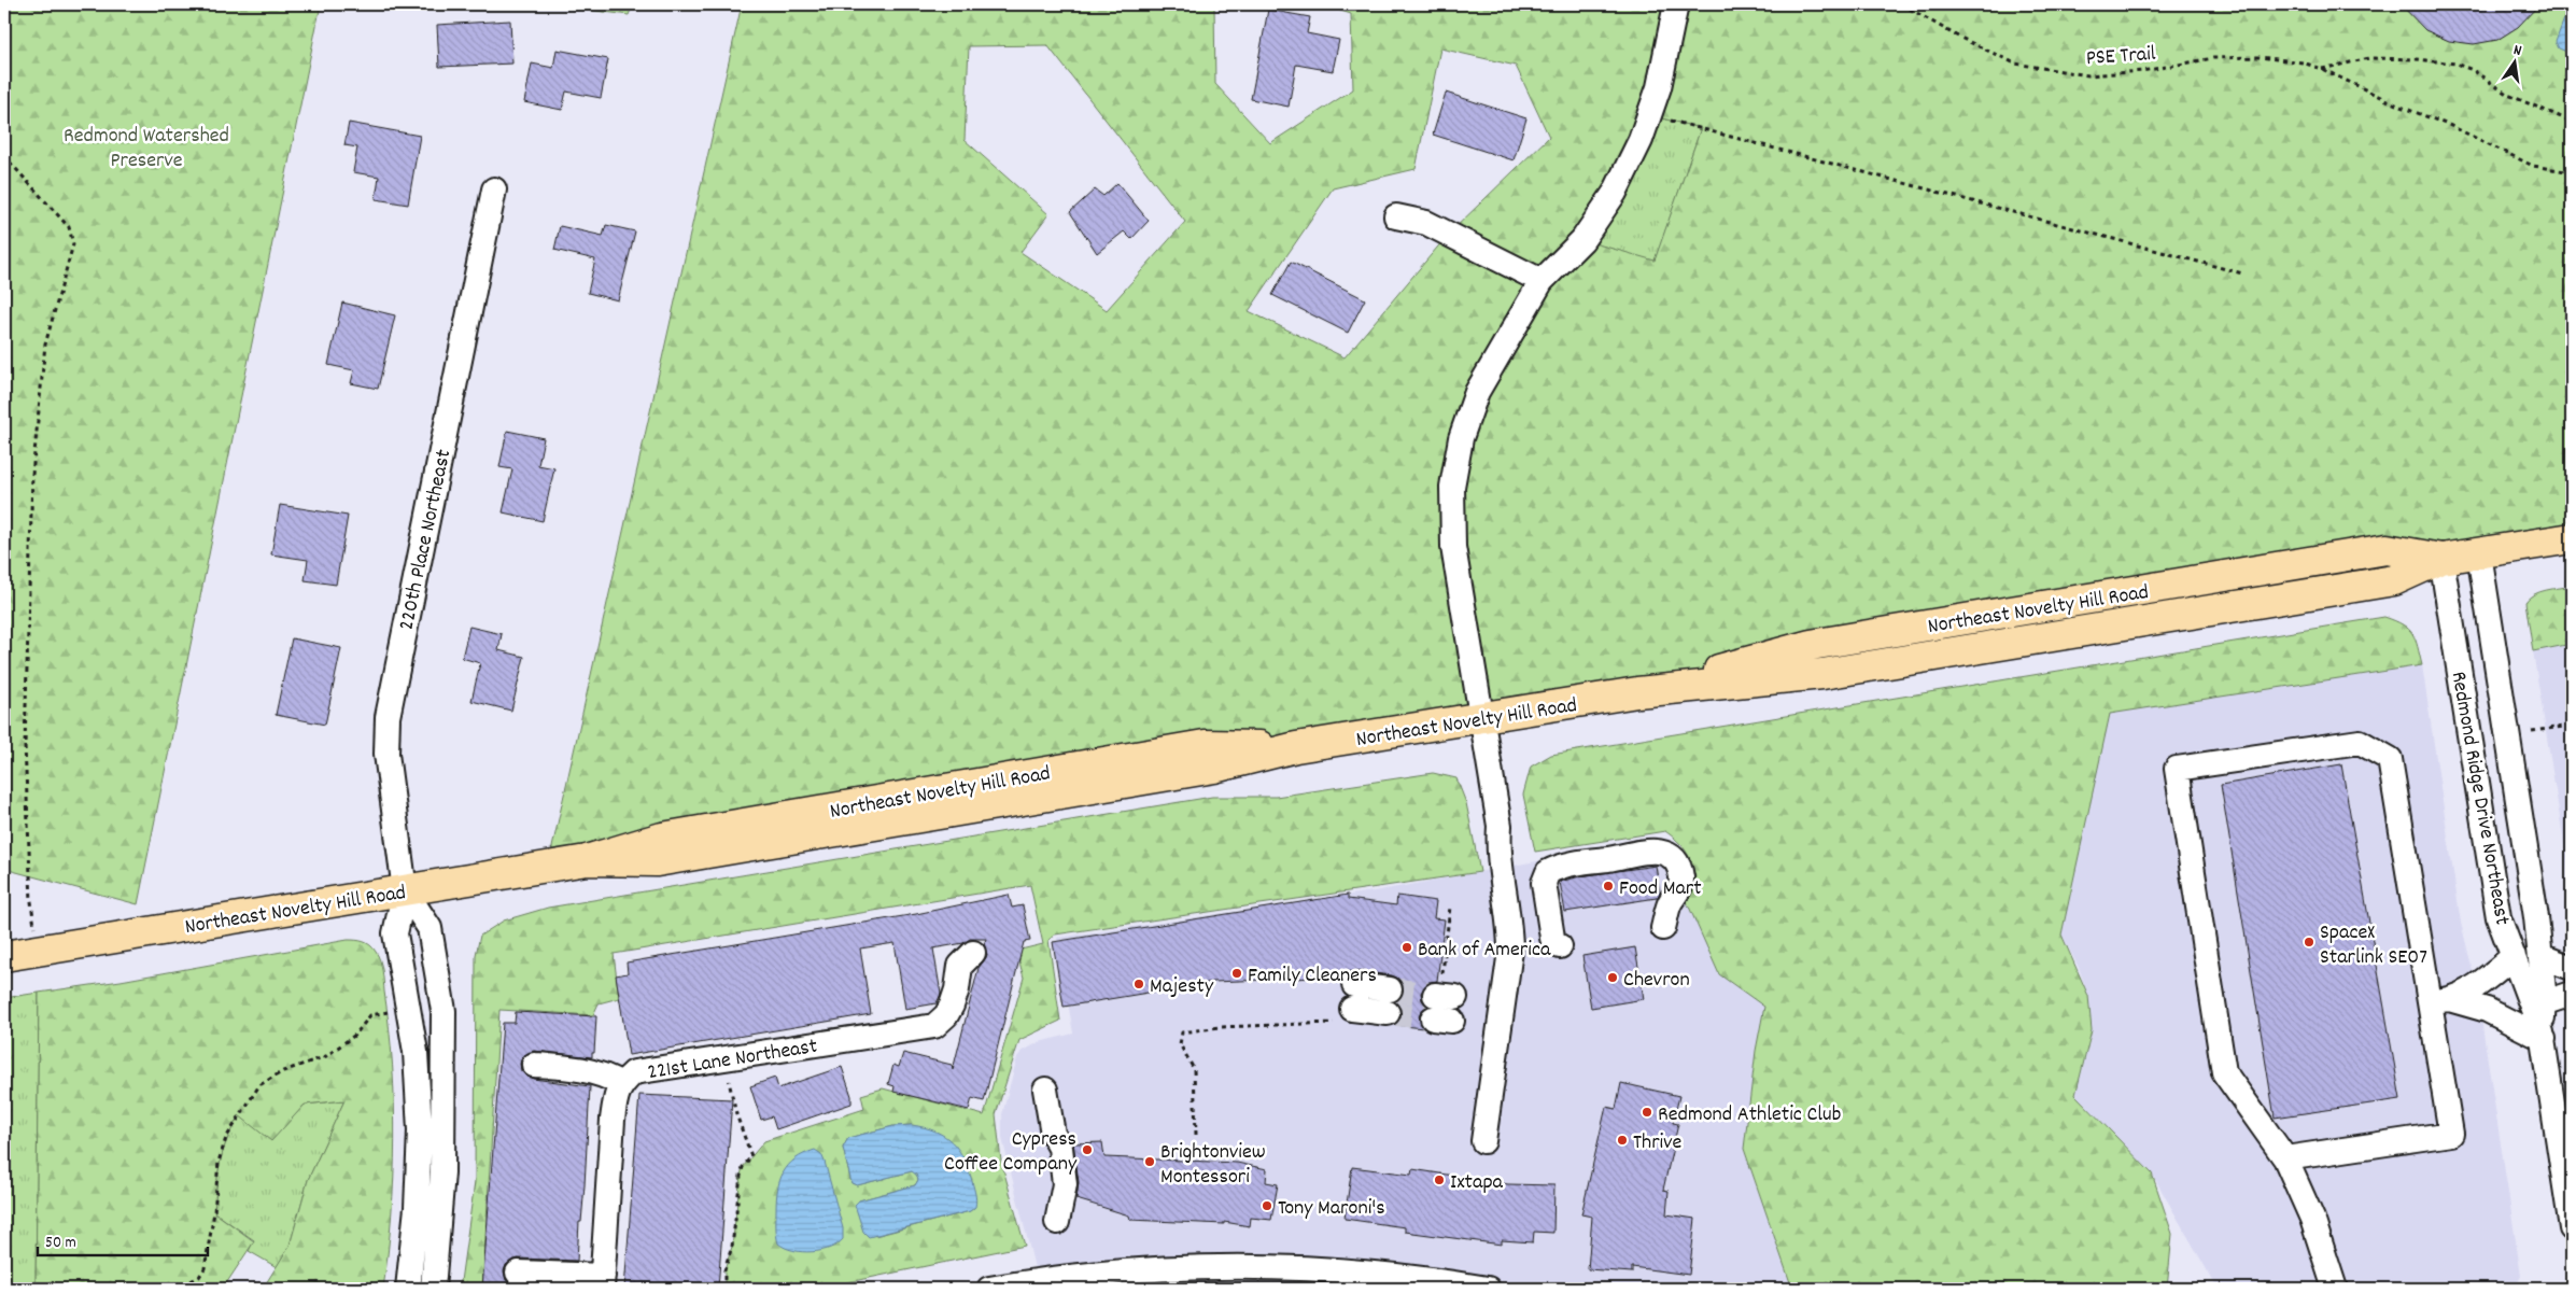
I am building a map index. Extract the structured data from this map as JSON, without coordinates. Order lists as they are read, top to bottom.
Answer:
{
  "streets": {
    "main road": ["Northeast Novelty Hill Road"],
    "street": ["220th Place Northeast", "Redmond Ridge Drive Northeast", "221st Lane Northeast"],
    "path": ["PSE Trail"]
  },
  "crossings": [
    ["220th Place Northeast", "Northeast Novelty Hill Road"],
    ["Northeast Novelty Hill Road", "Redmond Ridge Drive Northeast"]
  ],
  "parks": ["Redmond Watershed Preserve"],
  "places": [
    "Food Mart",
    "SpaceX Starlink SE07",
    "Bank of America",
    "Family Cleaners",
    "Chevron",
    "Majesty",
    "Redmond Athletic Club",
    "Thrive",
    "Cypress Coffee Company",
    "Brightonview Montessori",
    "Ixtapa",
    "Tony Maroni's"
  ],
  "scale_bar": "50 m",
  "north": "top"
}
